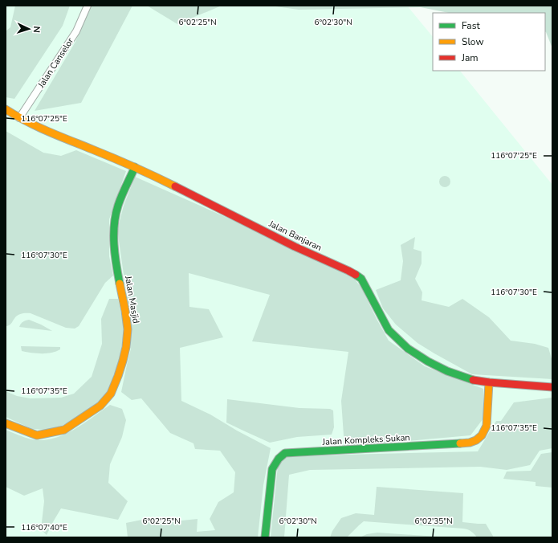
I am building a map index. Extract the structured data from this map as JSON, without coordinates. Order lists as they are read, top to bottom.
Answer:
{
  "streets": {
    "street": [
      "Jalan Canselor",
      "Jalan Banjaran",
      "Jalan Masjid",
      "Jalan Kompleks Sukan"
    ]
  },
  "crossings": [
    ["Jalan Canselor", "Jalan Banjaran"],
    ["Jalan Banjaran", "Jalan Masjid"],
    ["Jalan Banjaran", "Jalan Kompleks Sukan"]
  ],
  "legend": ["Fast", "Slow", "Jam"],
  "north": "right",
  "coordinates": [
    "6°02'25\"N",
    "6°02'30\"N",
    "116°07'25\"E",
    "116°07'30\"E",
    "116°07'35\"E",
    "6°02'35\"N",
    "116°07'40\"E"
  ]
}
